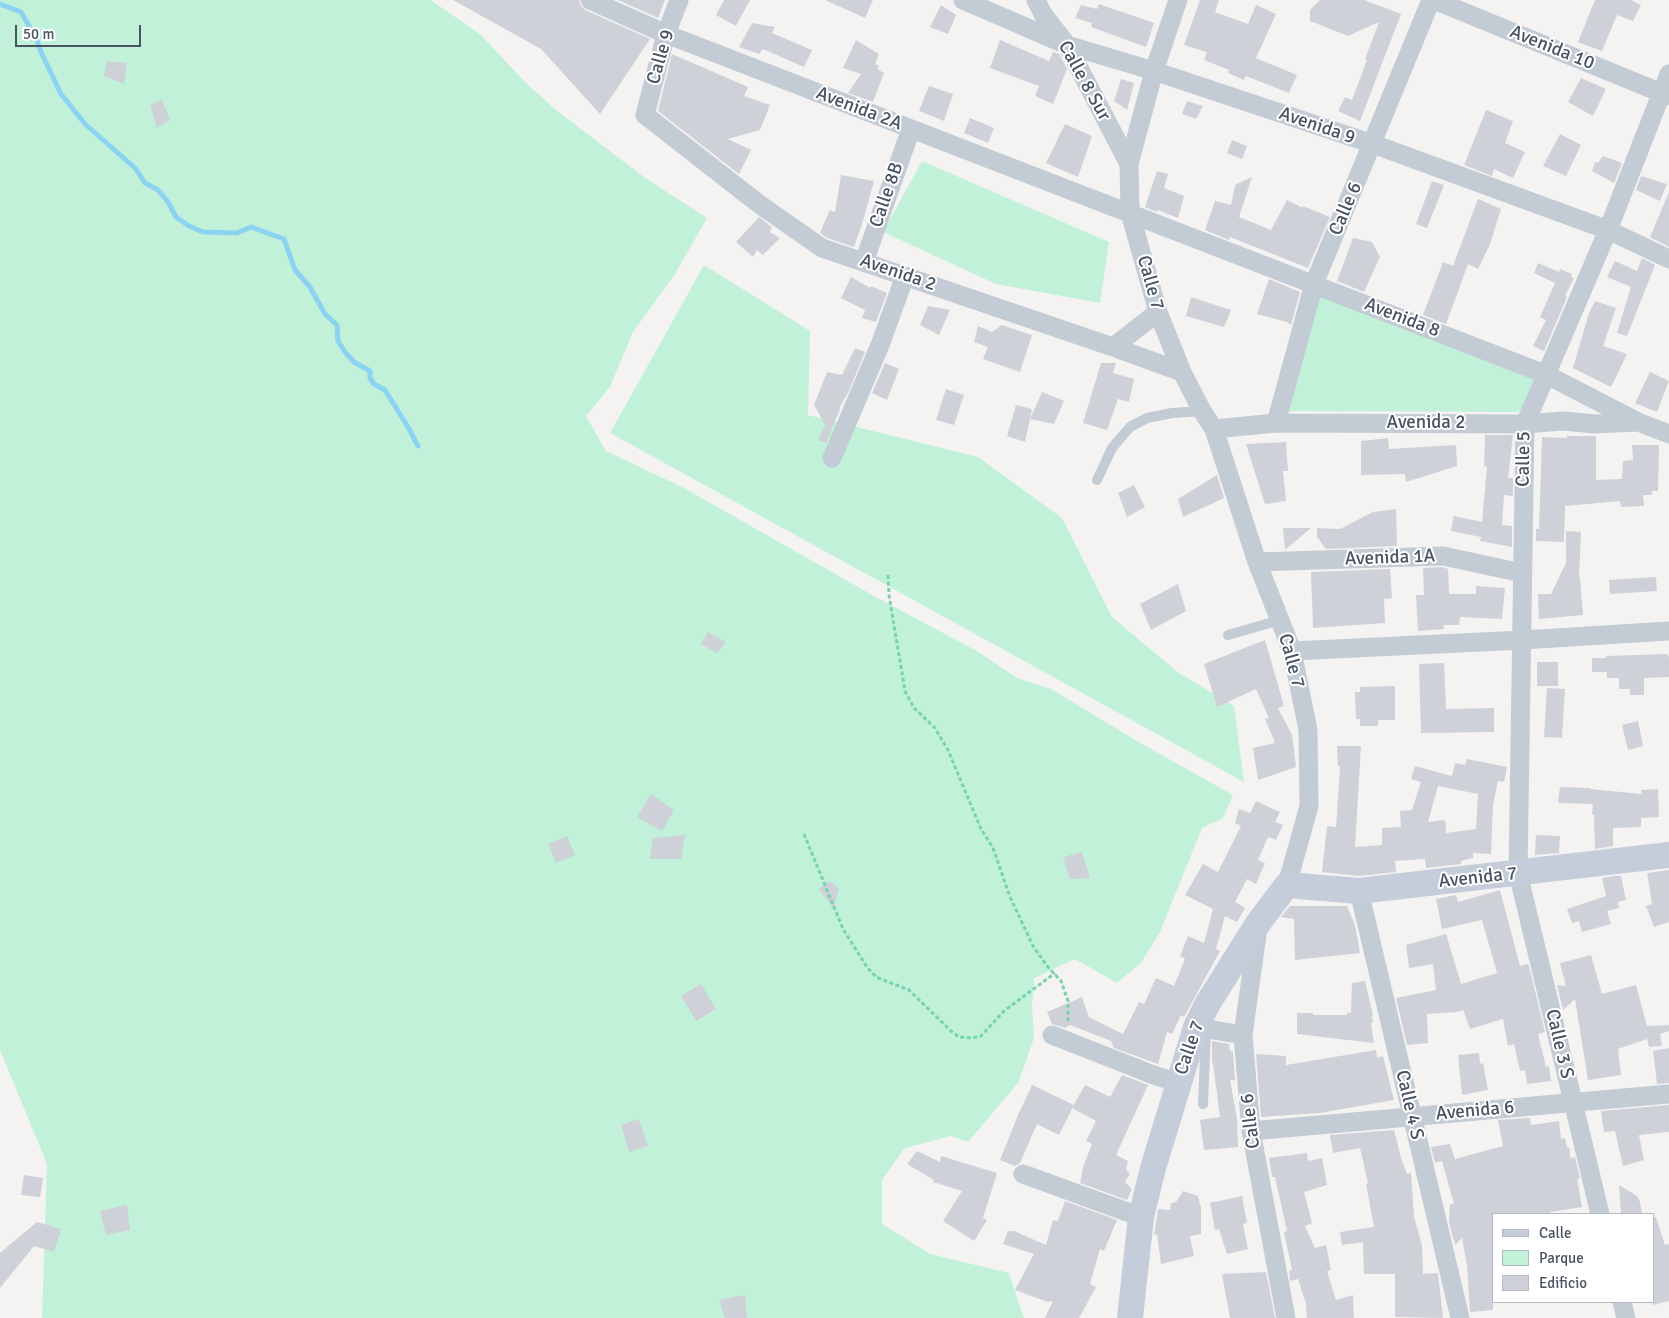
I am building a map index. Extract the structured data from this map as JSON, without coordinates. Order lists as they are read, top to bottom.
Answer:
{
  "streets": {
    "main road": ["Calle 7", "Avenida 7"],
    "street": [
      "Avenida 10",
      "Calle 9",
      "Calle 8 Sur",
      "Avenida 2A",
      "Avenida 9",
      "Calle 8B",
      "Calle 6",
      "Avenida 2",
      "Avenida 8",
      "Calle 5",
      "Avenida 1A",
      "Calle 3 S",
      "Calle 4 S",
      "Avenida 6"
    ]
  },
  "crossings": [
    ["Avenida 10", "Calle 6"],
    ["Avenida 10", "Calle 5"],
    ["Calle 9", "Avenida 2A"],
    ["Calle 9", "Avenida 2"],
    ["Calle 8 Sur", "Avenida 9"],
    ["Calle 8 Sur", "Calle 7"],
    ["Avenida 2A", "Calle 8B"],
    ["Avenida 2A", "Calle 7"],
    ["Avenida 2A", "Avenida 8"],
    ["Avenida 9", "Calle 6"],
    ["Avenida 9", "Calle 7"],
    ["Avenida 9", "Calle 5"],
    ["Calle 8B", "Avenida 2"],
    ["Calle 6", "Avenida 2"],
    ["Calle 6", "Calle 7"],
    ["Calle 6", "Avenida 8"],
    ["Calle 6", "Avenida 6"],
    ["Avenida 2", "Calle 7"],
    ["Avenida 2", "Avenida 8"],
    ["Avenida 2", "Calle 5"],
    ["Calle 7", "Avenida 8"],
    ["Calle 7", "Avenida 1A"],
    ["Calle 7", "Avenida 7"],
    ["Avenida 8", "Calle 5"],
    ["Calle 5", "Avenida 1A"],
    ["Calle 5", "Avenida 7"],
    ["Calle 5", "Calle 3 S"],
    ["Avenida 7", "Calle 3 S"],
    ["Avenida 7", "Calle 4 S"],
    ["Calle 3 S", "Avenida 6"],
    ["Calle 4 S", "Avenida 6"]
  ],
  "legend": ["Calle", "Parque", "Edificio"],
  "scale_bar": "50 m"
}
